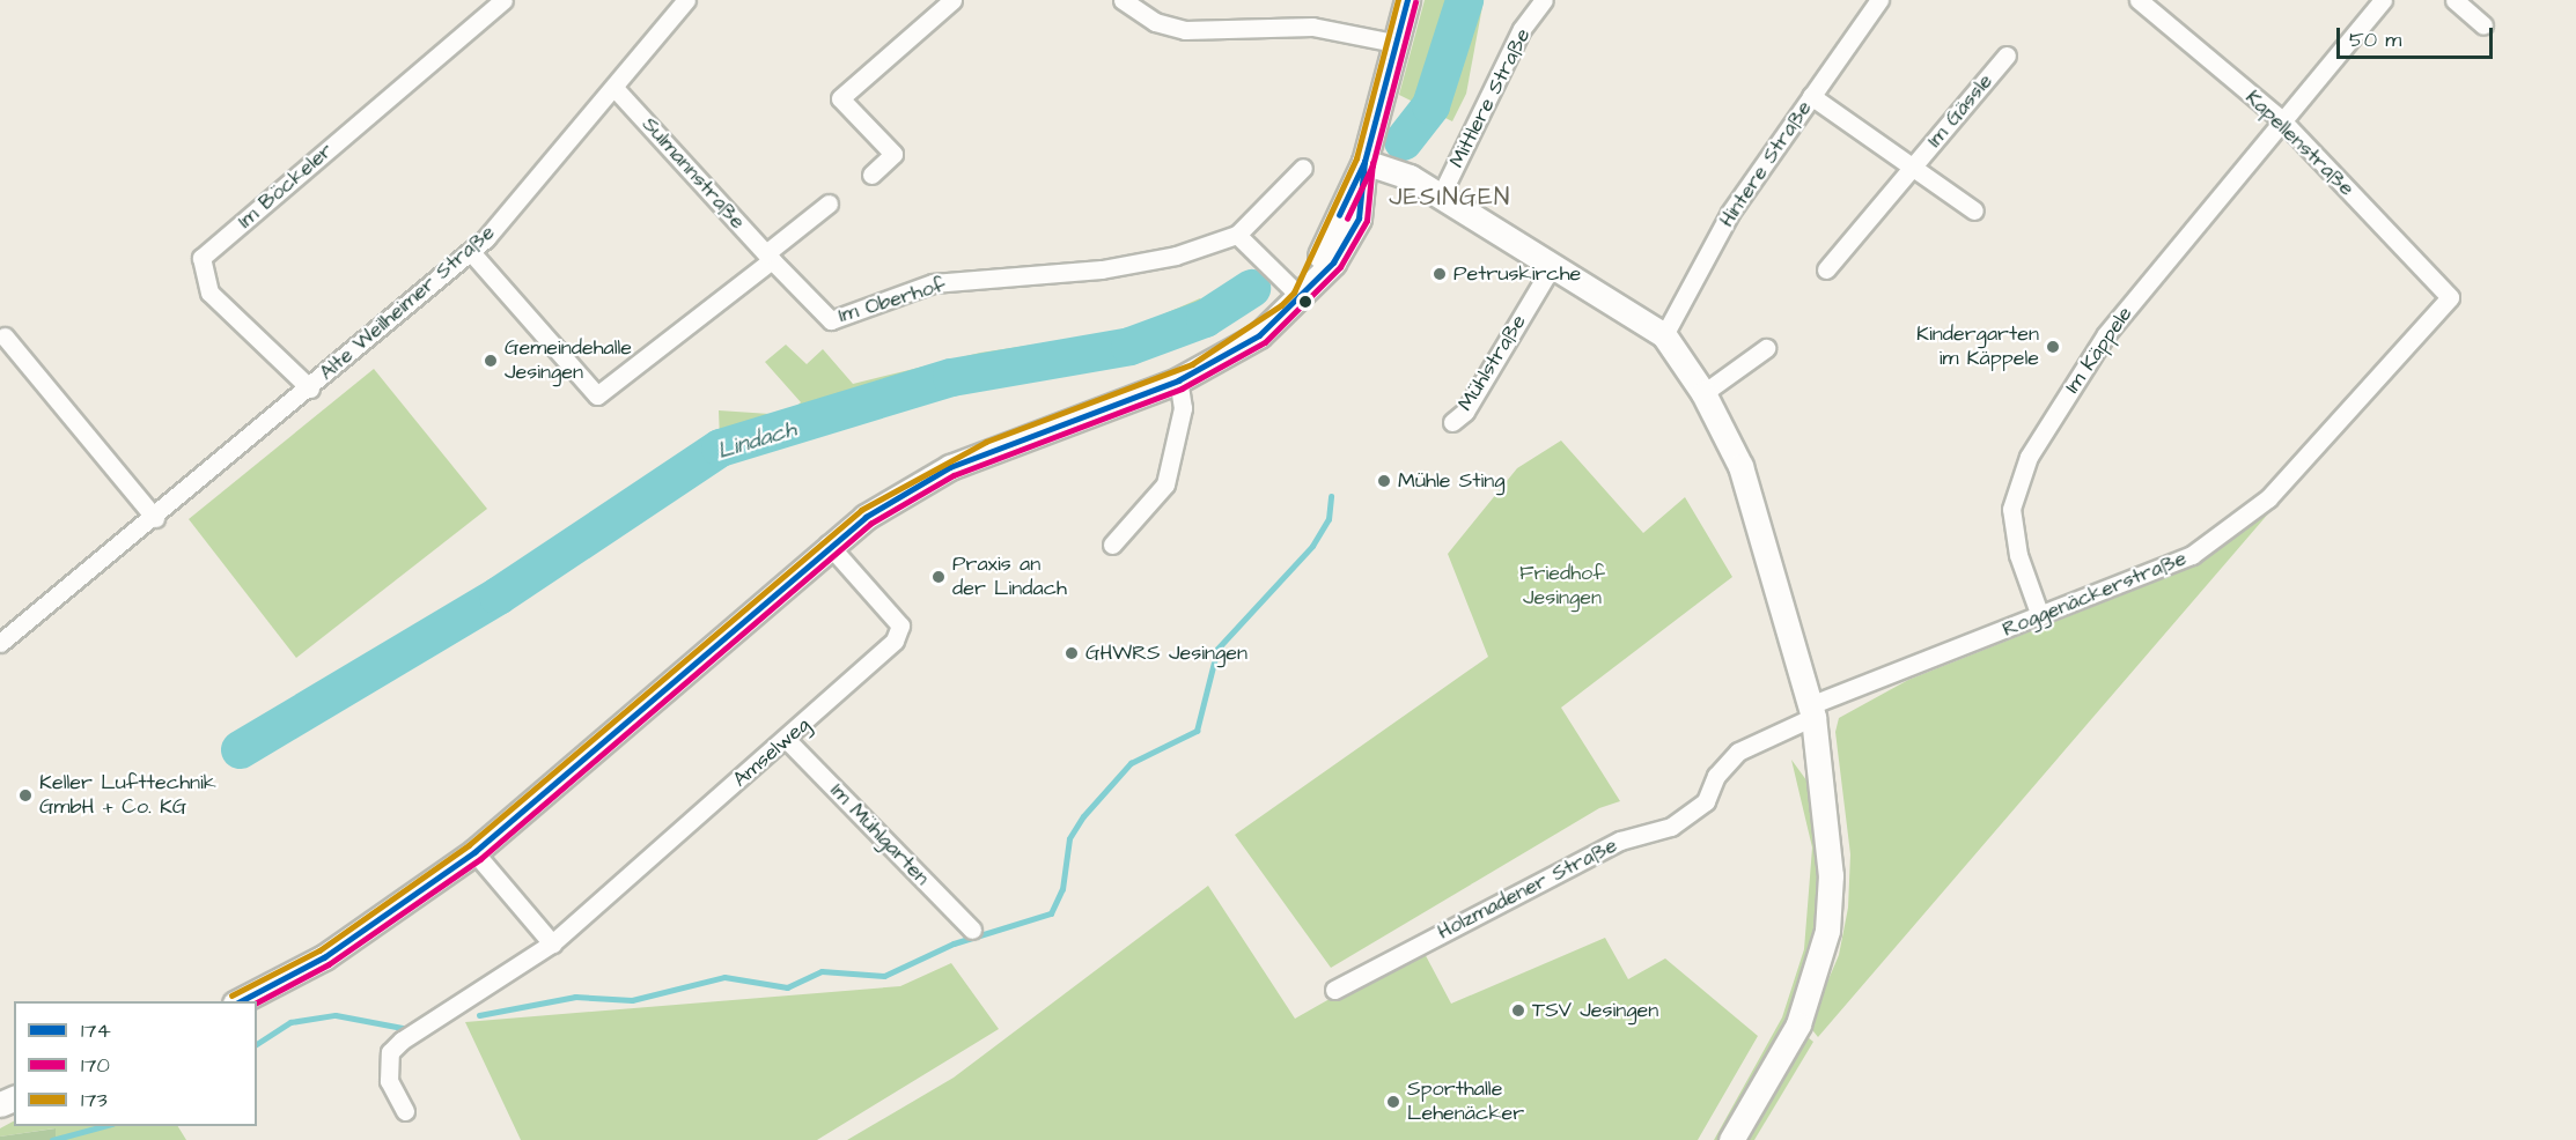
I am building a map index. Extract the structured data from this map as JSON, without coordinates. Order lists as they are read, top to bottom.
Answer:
{
  "streets": {
    "street": [
      "Mittlere Straße",
      "Im Gässle",
      "Kapellenstraße",
      "Hintere Straße",
      "Sulmannstraße",
      "Im Böckeler",
      "Im Oberhof",
      "Alte Weilheimer Straße",
      "Im Käppele",
      "Mühlstraße",
      "Roggenäckerstraße",
      "Amselweg",
      "Im Mühlgarten",
      "Holzmadener Straße"
    ]
  },
  "crossings": [
    ["Im Gässle", "Hintere Straße"],
    ["Kapellenstraße", "Im Käppele"],
    ["Kapellenstraße", "Roggenäckerstraße"],
    ["Sulmannstraße", "Im Oberhof"],
    ["Sulmannstraße", "Alte Weilheimer Straße"],
    ["Im Böckeler", "Alte Weilheimer Straße"],
    ["Im Käppele", "Roggenäckerstraße"],
    ["Roggenäckerstraße", "Holzmadener Straße"],
    ["Amselweg", "Im Mühlgarten"]
  ],
  "districts": ["JESINGEN"],
  "water": ["Lindach"],
  "parks": ["Friedhof Jesingen"],
  "places": [
    "Petruskirche",
    "Kindergarten im Käppele",
    "Gemeindehalle Jesingen",
    "Mühle Sting",
    "Praxis an der Lindach",
    "GHWRS Jesingen",
    "Keller Lufttechnik GmbH + Co. KG",
    "TSV Jesingen",
    "Sporthalle Lehenäcker"
  ],
  "lines": ["transit line 174", "transit line 173", "transit line 170"],
  "legend": ["174", "170", "173"],
  "scale_bar": "50 m"
}
